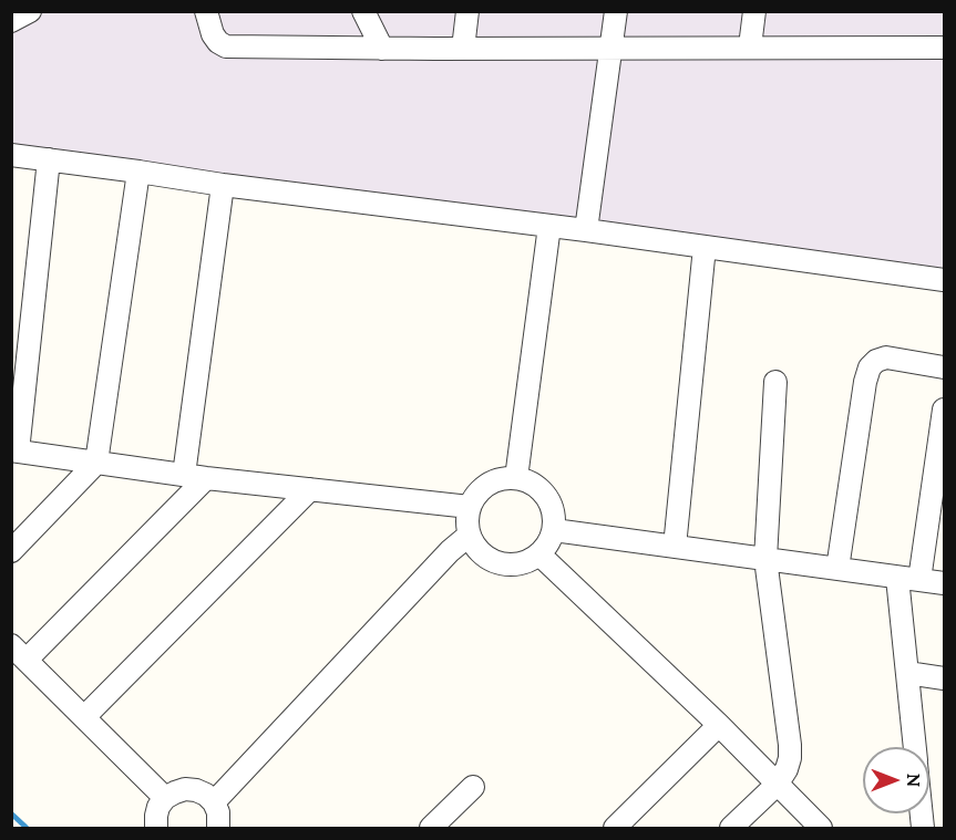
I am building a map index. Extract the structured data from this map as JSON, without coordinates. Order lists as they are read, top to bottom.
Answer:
{
  "north": "right"
}
